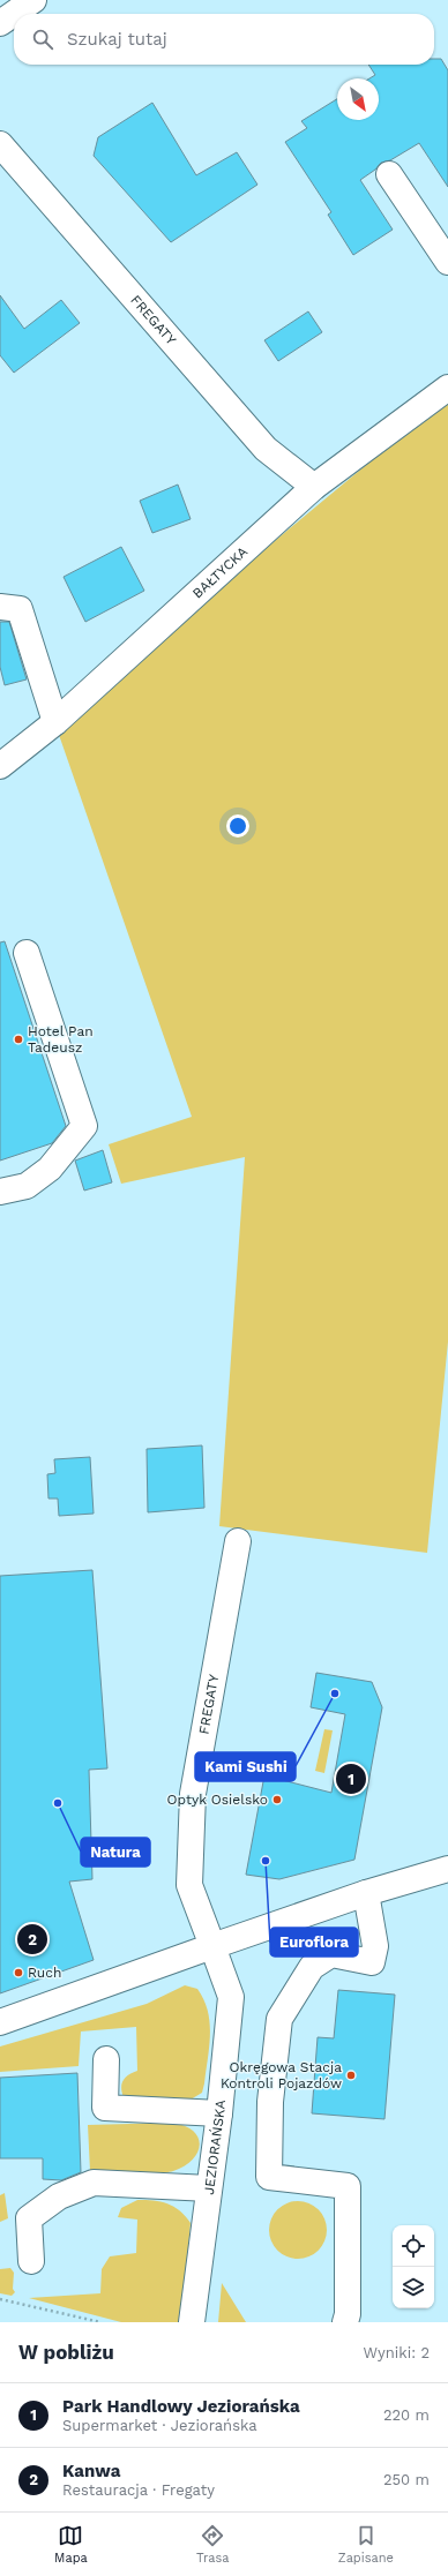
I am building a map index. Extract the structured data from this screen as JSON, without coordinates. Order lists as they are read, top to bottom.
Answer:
{
  "streets": {
    "street": ["FREGATY", "BAŁTYCKA", "JEZIORAŃSKA"]
  },
  "crossings": [
    ["FREGATY", "BAŁTYCKA"],
    ["FREGATY", "JEZIORAŃSKA"]
  ],
  "places": [
    "Hotel Pan Tadeusz",
    "Kami Sushi",
    "Optyk Osielsko",
    "Natura",
    "Euroflora",
    "Ruch",
    "Okręgowa Stacja Kontroli Pojazdów"
  ],
  "north": "bottom right",
  "page": {
    "search": "Szukaj tutaj",
    "pins": ["1", "2"],
    "heading": ["W pobliżu", "Wyniki: 2"],
    "list": [
      {
        "mark": "1",
        "name": "Park Handlowy Jeziorańska",
        "note": "Supermarket · Jeziorańska",
        "value": "220 m"
      },
      {
        "mark": "2",
        "name": "Kanwa",
        "note": "Restauracja · Fregaty",
        "value": "250 m"
      }
    ],
    "nav": ["Mapa", "Trasa", "Zapisane"]
  }
}
